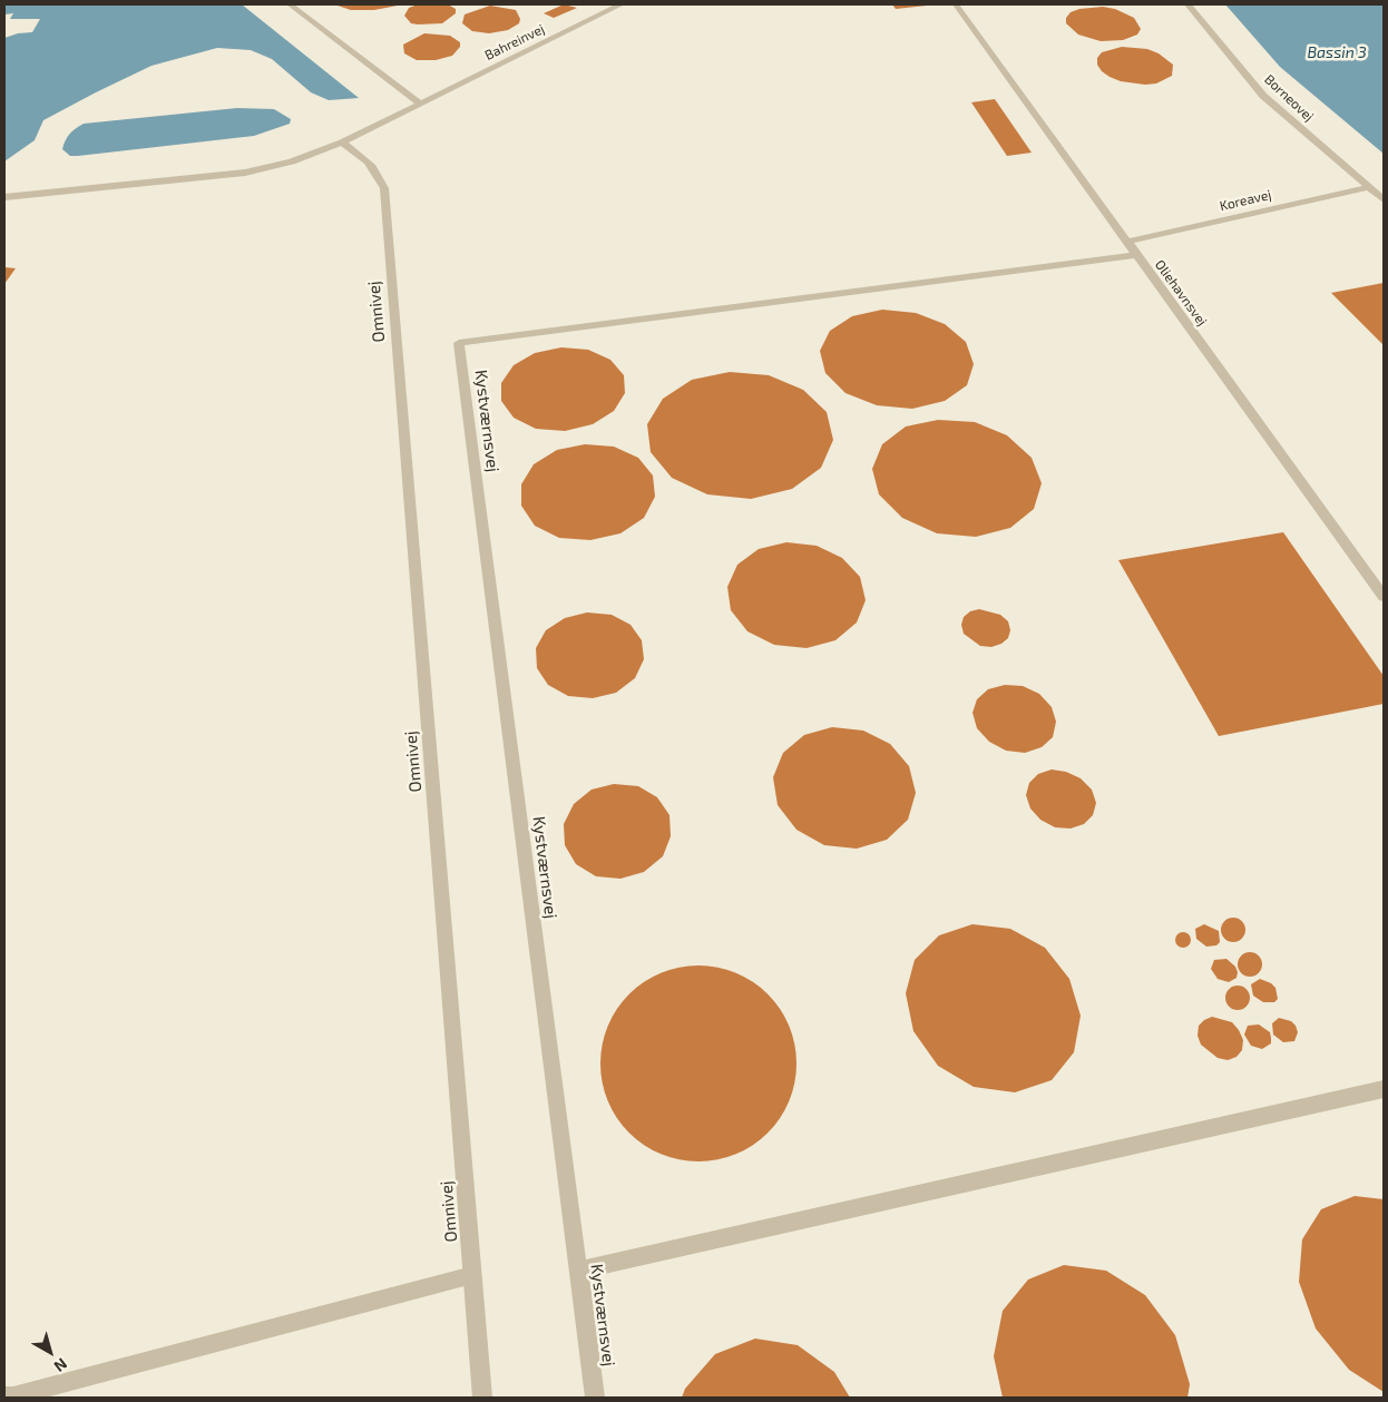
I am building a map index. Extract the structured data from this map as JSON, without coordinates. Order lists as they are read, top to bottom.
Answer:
{
  "streets": {
    "street": [
      "Bahreinvej",
      "Borneovej",
      "Koreavej",
      "Oliehavnsvej",
      "Omnivej",
      "Kystværnsvej"
    ]
  },
  "crossings": [
    ["Borneovej", "Koreavej"],
    ["Koreavej", "Oliehavnsvej"],
    ["Oliehavnsvej", "Kystværnsvej"]
  ],
  "water": ["Bassin 3"],
  "north": "bottom right"
}
